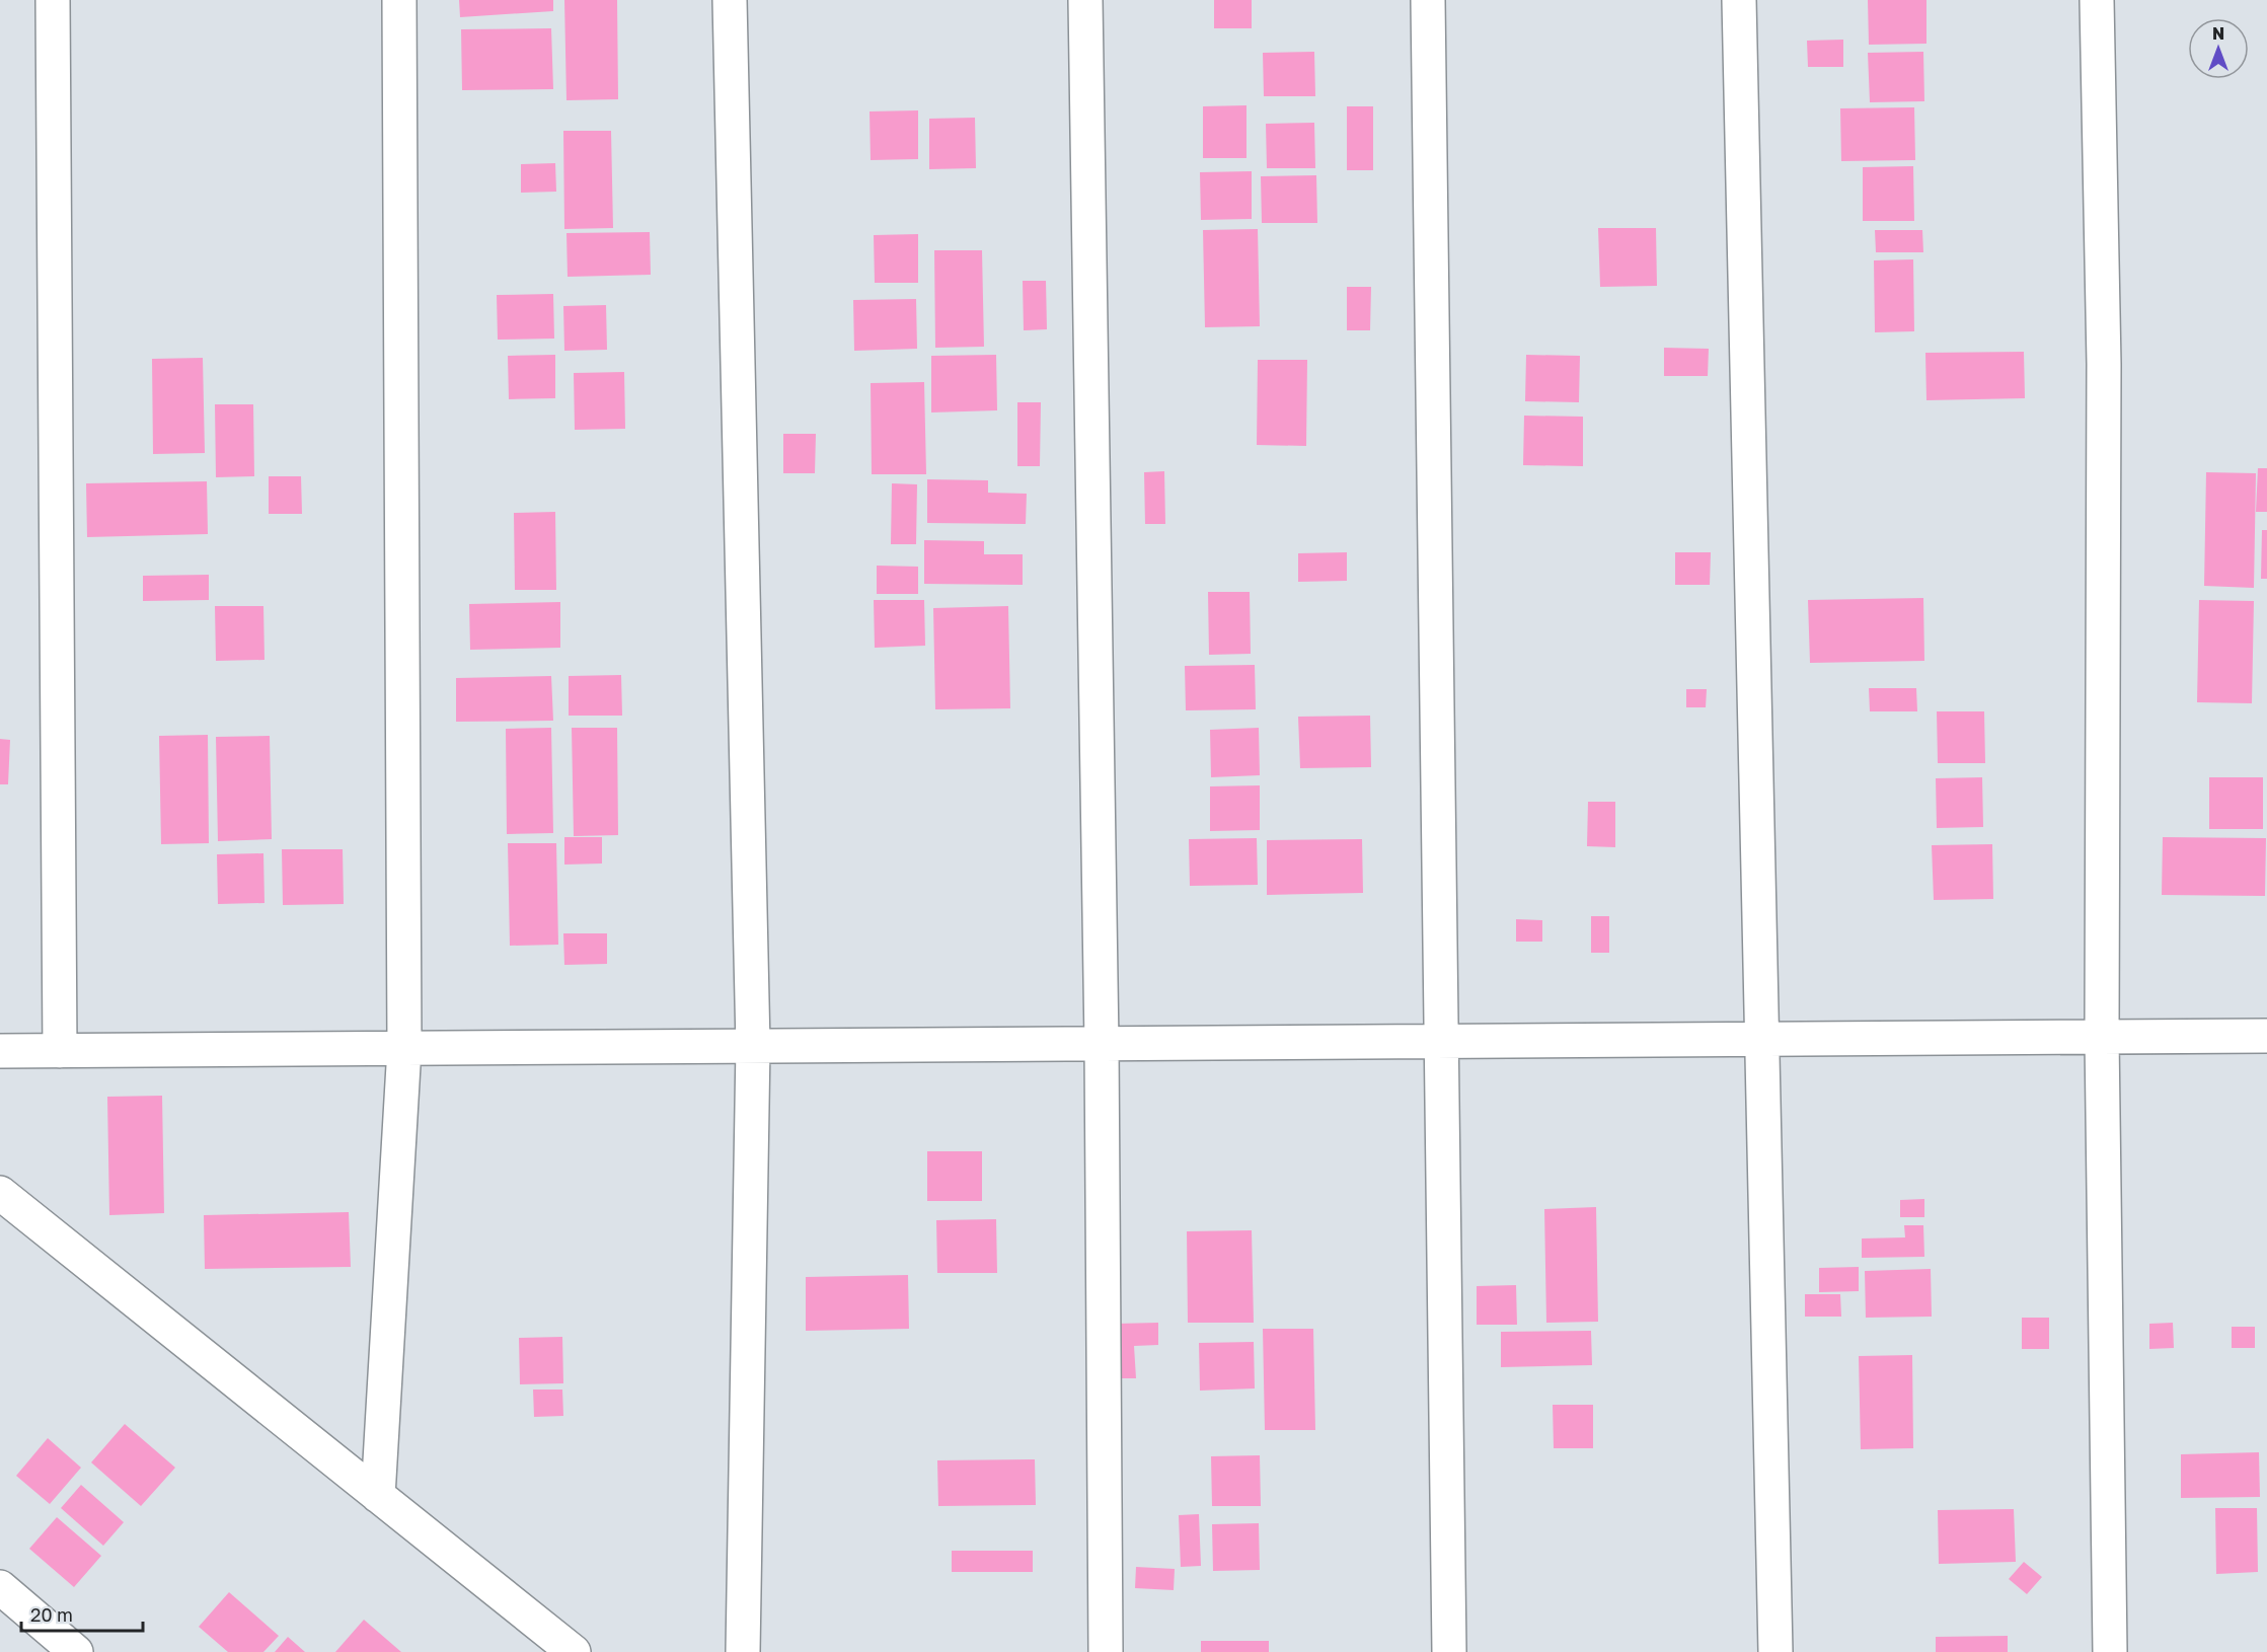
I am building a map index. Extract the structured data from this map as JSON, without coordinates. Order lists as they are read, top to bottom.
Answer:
{
  "scale_bar": "20 m",
  "north": "top"
}
